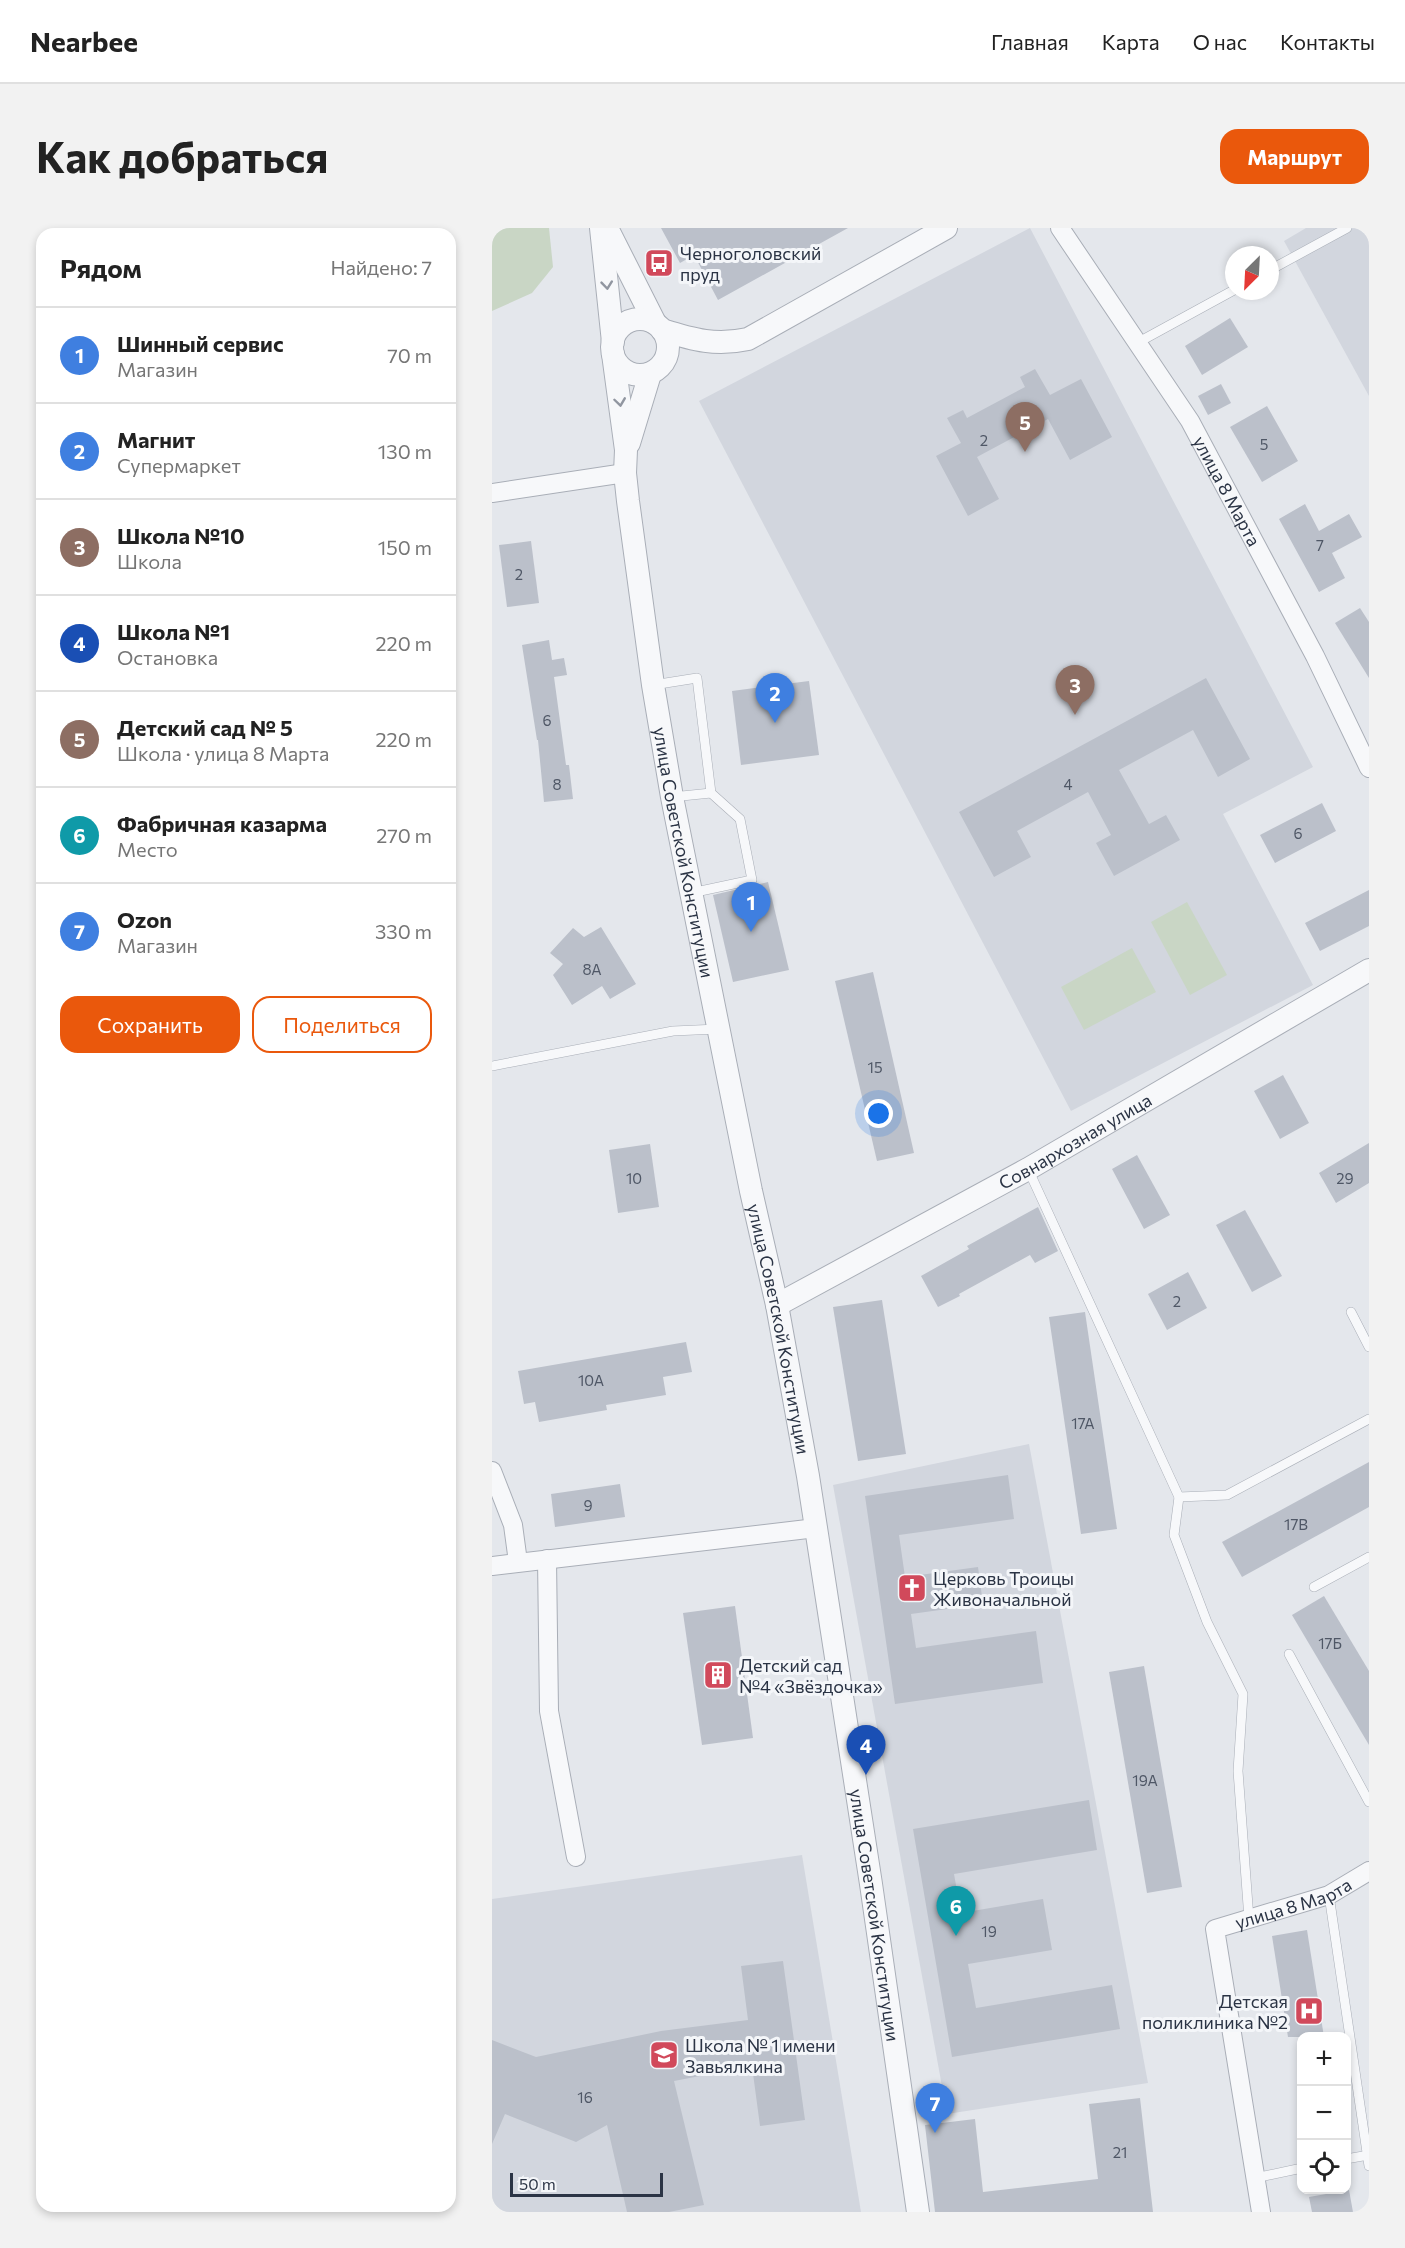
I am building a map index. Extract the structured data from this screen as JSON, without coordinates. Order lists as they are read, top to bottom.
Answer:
{
  "streets": {
    "street": ["улица 8 Марта", "улица Советской Конституции", "Совнархозная улица"]
  },
  "crossings": [
    ["улица Советской Конституции", "Совнархозная улица"]
  ],
  "places": {
    "bus stop": ["Черноголовский пруд"],
    "church": ["Церковь Троицы Живоначальной"],
    "building": ["Детский сад №4 «Звёздочка»"],
    "hospital": ["Детская поликлиника №2"],
    "school or university": ["Школа № 1 имени Завьялкина"]
  },
  "house_numbers": [
    "2",
    "5",
    "7",
    "2",
    "6",
    "8",
    "4",
    "6",
    "8А",
    "15",
    "10",
    "29",
    "2",
    "10А",
    "17А",
    "9",
    "17В",
    "17Б",
    "19А",
    "19",
    "16",
    "21"
  ],
  "scale_bar": "50 m",
  "north": "bottom left",
  "page": {
    "header": "Nearbee",
    "nav": [
      "Главная",
      "Карта",
      "О нас",
      "Контакты"
    ],
    "buttons": [
      "Маршрут",
      ["Сохранить", "Поделиться"]
    ],
    "title": "Как добраться",
    "heading": ["Рядом", "Найдено: 7"],
    "list": [
      {
        "mark": "1",
        "name": "Шинный сервис",
        "note": "Магазин",
        "value": "70 m"
      },
      {
        "mark": "2",
        "name": "Магнит",
        "note": "Супермаркет",
        "value": "130 m"
      },
      {
        "mark": "3",
        "name": "Школа №10",
        "note": "Школа",
        "value": "150 m"
      },
      {
        "mark": "4",
        "name": "Школа №1",
        "note": "Остановка",
        "value": "220 m"
      },
      {
        "mark": "5",
        "name": "Детский сад № 5",
        "note": "Школа · улица 8 Марта",
        "value": "220 m"
      },
      {
        "mark": "6",
        "name": "Фабричная казарма",
        "note": "Место",
        "value": "270 m"
      },
      {
        "mark": "7",
        "name": "Ozon",
        "note": "Магазин",
        "value": "330 m"
      }
    ],
    "pins": [
      "5",
      "3",
      "2",
      "1",
      "4",
      "6",
      "7"
    ],
    "map_buttons": ["+", "−"],
    "scale": "50 m"
  }
}
